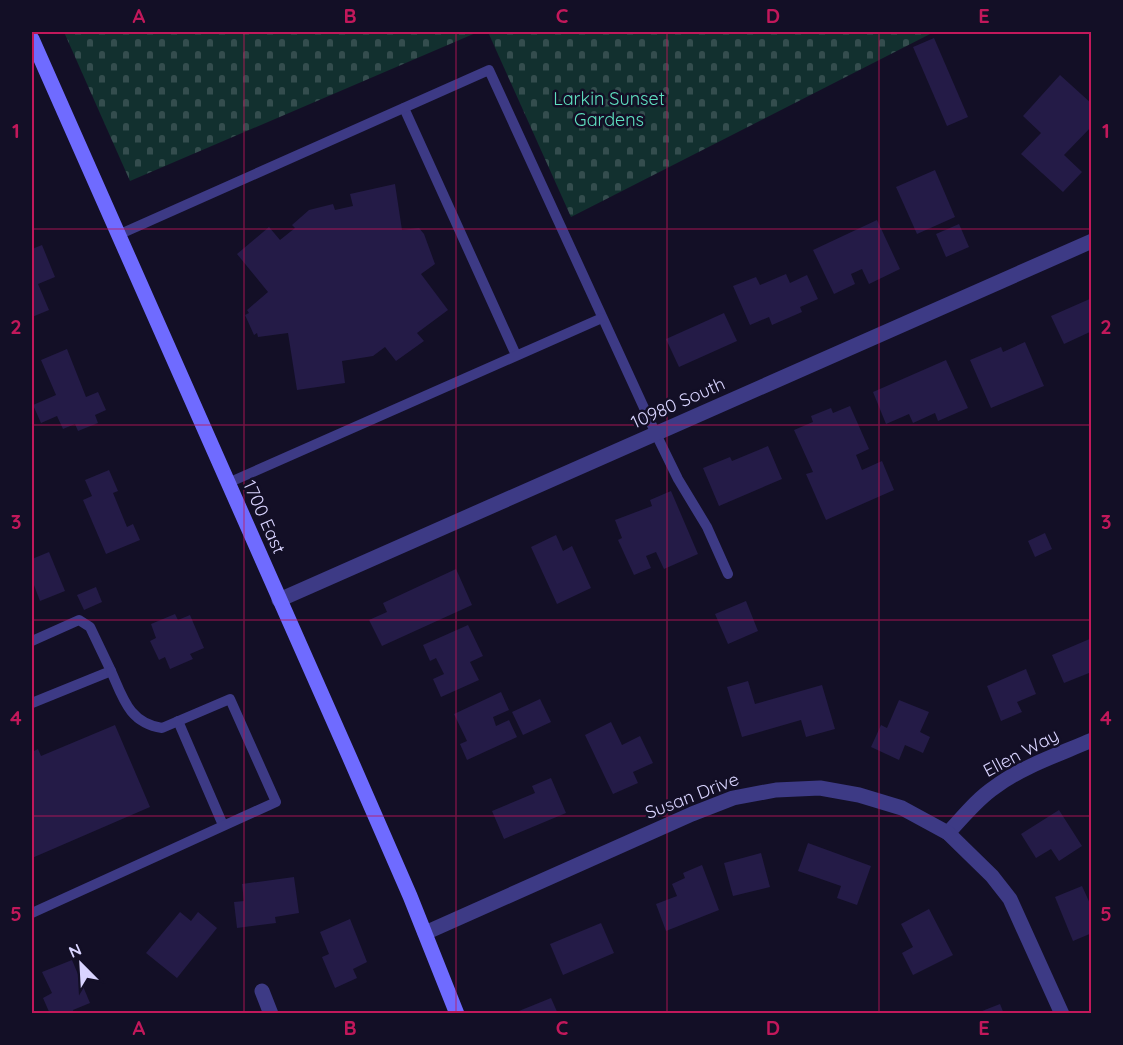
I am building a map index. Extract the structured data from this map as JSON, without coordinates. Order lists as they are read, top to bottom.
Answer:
{
  "streets": {
    "main road": ["1700 East"],
    "street": ["10980 South", "Ellen Way", "Susan Drive"]
  },
  "crossings": [
    ["10980 South", "1700 East"],
    ["1700 East", "Susan Drive"],
    ["Ellen Way", "Susan Drive"]
  ],
  "parks": ["Larkin Sunset Gardens"],
  "north": "top left",
  "grid": {
    "columns": [
      "A",
      "B",
      "C",
      "D",
      "E"
    ],
    "rows": [
      "1",
      "2",
      "3",
      "4",
      "5"
    ]
  }
}
